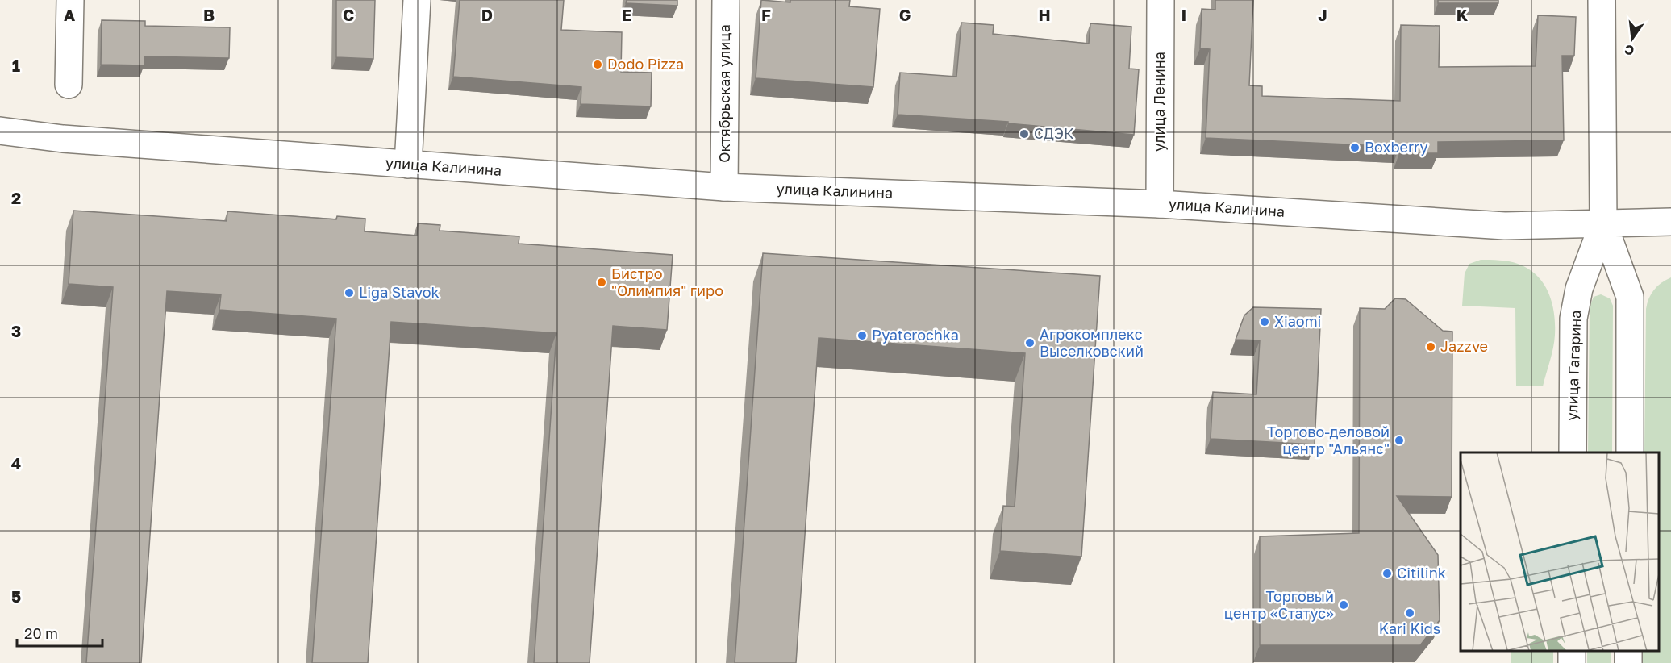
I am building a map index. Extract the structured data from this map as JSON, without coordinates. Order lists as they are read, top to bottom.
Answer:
{
  "streets": {
    "main road": [
      "Октябрьская улица",
      "улица Ленина",
      "улица Калинина",
      "улица Гагарина"
    ]
  },
  "crossings": [
    ["Октябрьская улица", "улица Калинина"],
    ["улица Ленина", "улица Калинина"],
    ["улица Калинина", "улица Гагарина"]
  ],
  "places": [
    "Dodo Pizza",
    "СДЭК",
    "Boxberry",
    "Бистро \"Олимпия\" гиро",
    "Liga Stavok",
    "Xiaomi",
    "Pyaterochka",
    "Агрокомплекс Выселковский",
    "Jazzve",
    "Торгово-деловой центр \"Альянс\"",
    "Citilink",
    "Торговый центр «Статус»",
    "Kari Kids"
  ],
  "scale_bar": "20 m",
  "north": "bottom",
  "grid": {
    "columns": [
      "A",
      "B",
      "C",
      "D",
      "E",
      "F",
      "G",
      "H",
      "I",
      "J",
      "K"
    ],
    "rows": [
      "1",
      "2",
      "3",
      "4",
      "5"
    ]
  }
}
